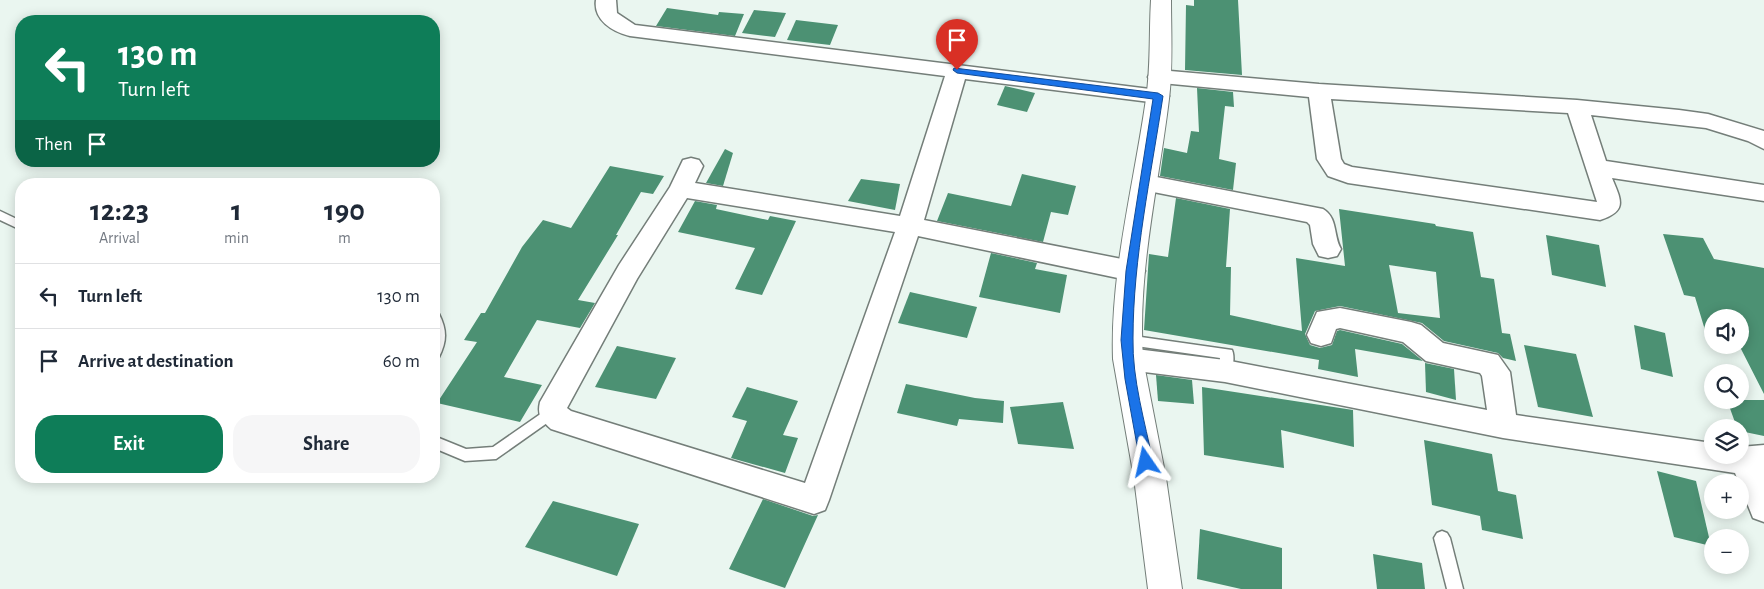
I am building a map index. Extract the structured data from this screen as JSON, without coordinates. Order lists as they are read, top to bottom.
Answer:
{
  "page": {
    "turn": ["130 m", "Turn left"],
    "then": "Then",
    "eta": [
      "12:23",
      "Arrival",
      "1",
      "min",
      "190",
      "m"
    ],
    "list": [
      {
        "name": "Turn left",
        "value": "130 m"
      },
      {
        "name": "Arrive at destination",
        "value": "60 m"
      }
    ],
    "map_buttons": ["+", "−"],
    "buttons": ["Exit", "Share"]
  }
}
